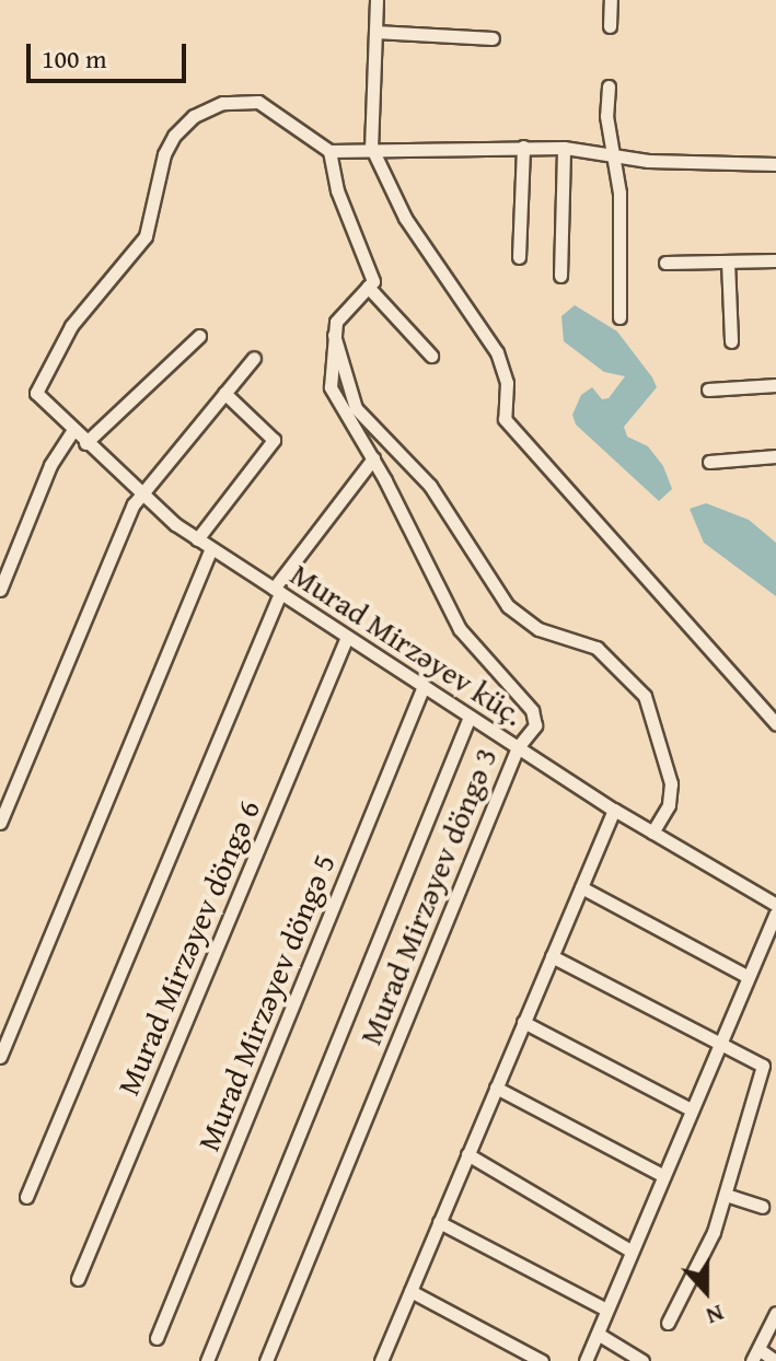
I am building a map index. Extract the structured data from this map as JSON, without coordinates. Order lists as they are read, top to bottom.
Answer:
{
  "streets": {
    "street": [
      "Murad Mirzəyev küç.",
      "Murad Mirzəyev döngə 3",
      "Murad Mirzəyev döngə 6",
      "Murad Mirzəyev döngə 5"
    ]
  },
  "crossings": [
    ["Murad Mirzəyev küç.", "Murad Mirzəyev döngə 3"],
    ["Murad Mirzəyev küç.", "Murad Mirzəyev döngə 6"],
    ["Murad Mirzəyev küç.", "Murad Mirzəyev döngə 5"]
  ],
  "scale_bar": "100 m",
  "north": "bottom"
}
